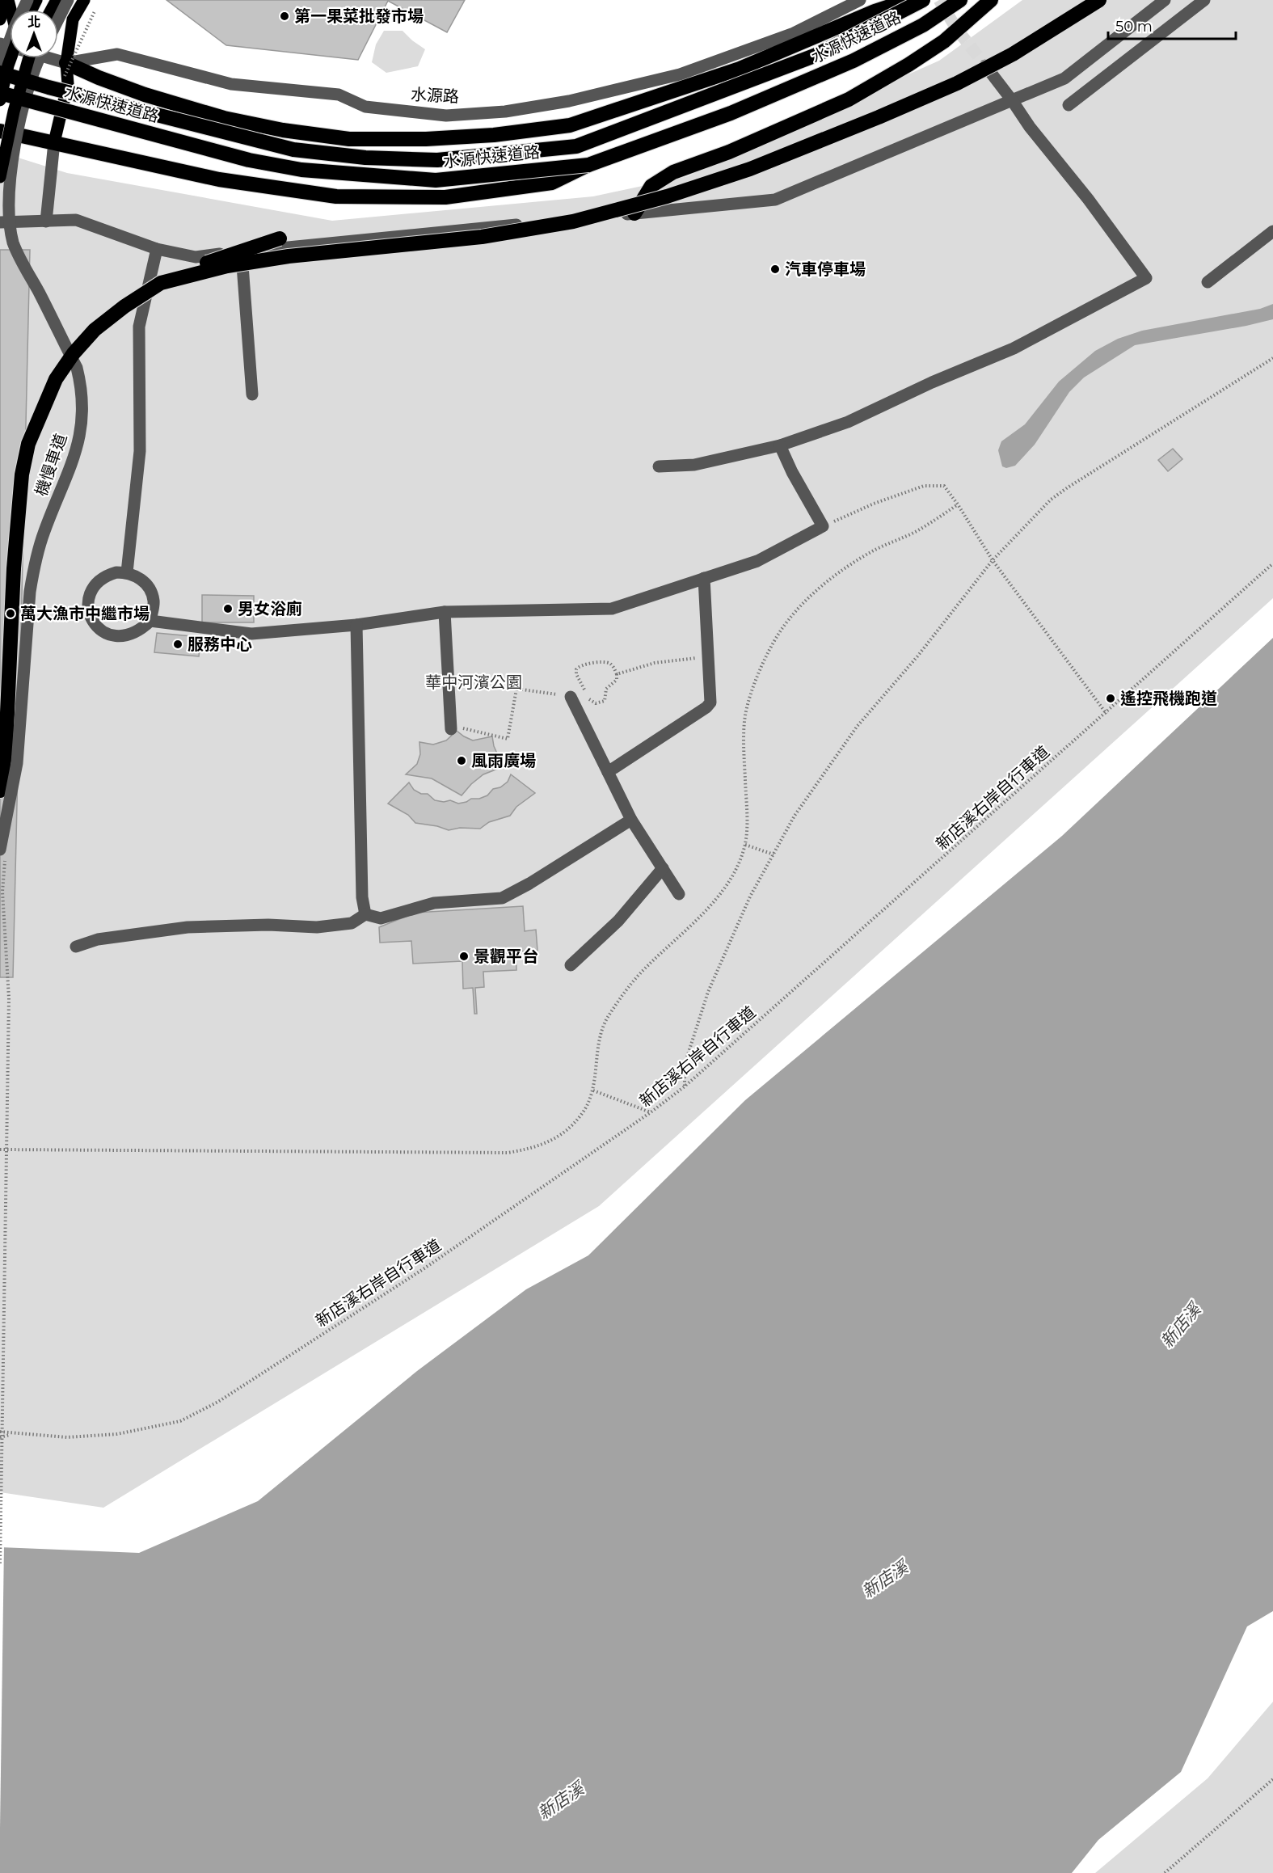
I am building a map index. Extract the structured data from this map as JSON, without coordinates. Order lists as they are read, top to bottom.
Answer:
{
  "streets": {
    "highway": ["水源快速道路"],
    "street": ["水源路", "機慢車道"],
    "path": ["新店溪右岸自行車道"]
  },
  "water": ["新店溪"],
  "parks": ["華中河濱公園"],
  "places": [
    "第一果菜批發市場",
    "汽車停車場",
    "男女浴廁",
    "萬大漁市中繼市場",
    "服務中心",
    "遙控飛機跑道",
    "風雨廣場",
    "景觀平台"
  ],
  "scale_bar": "50 m",
  "north": "top"
}
